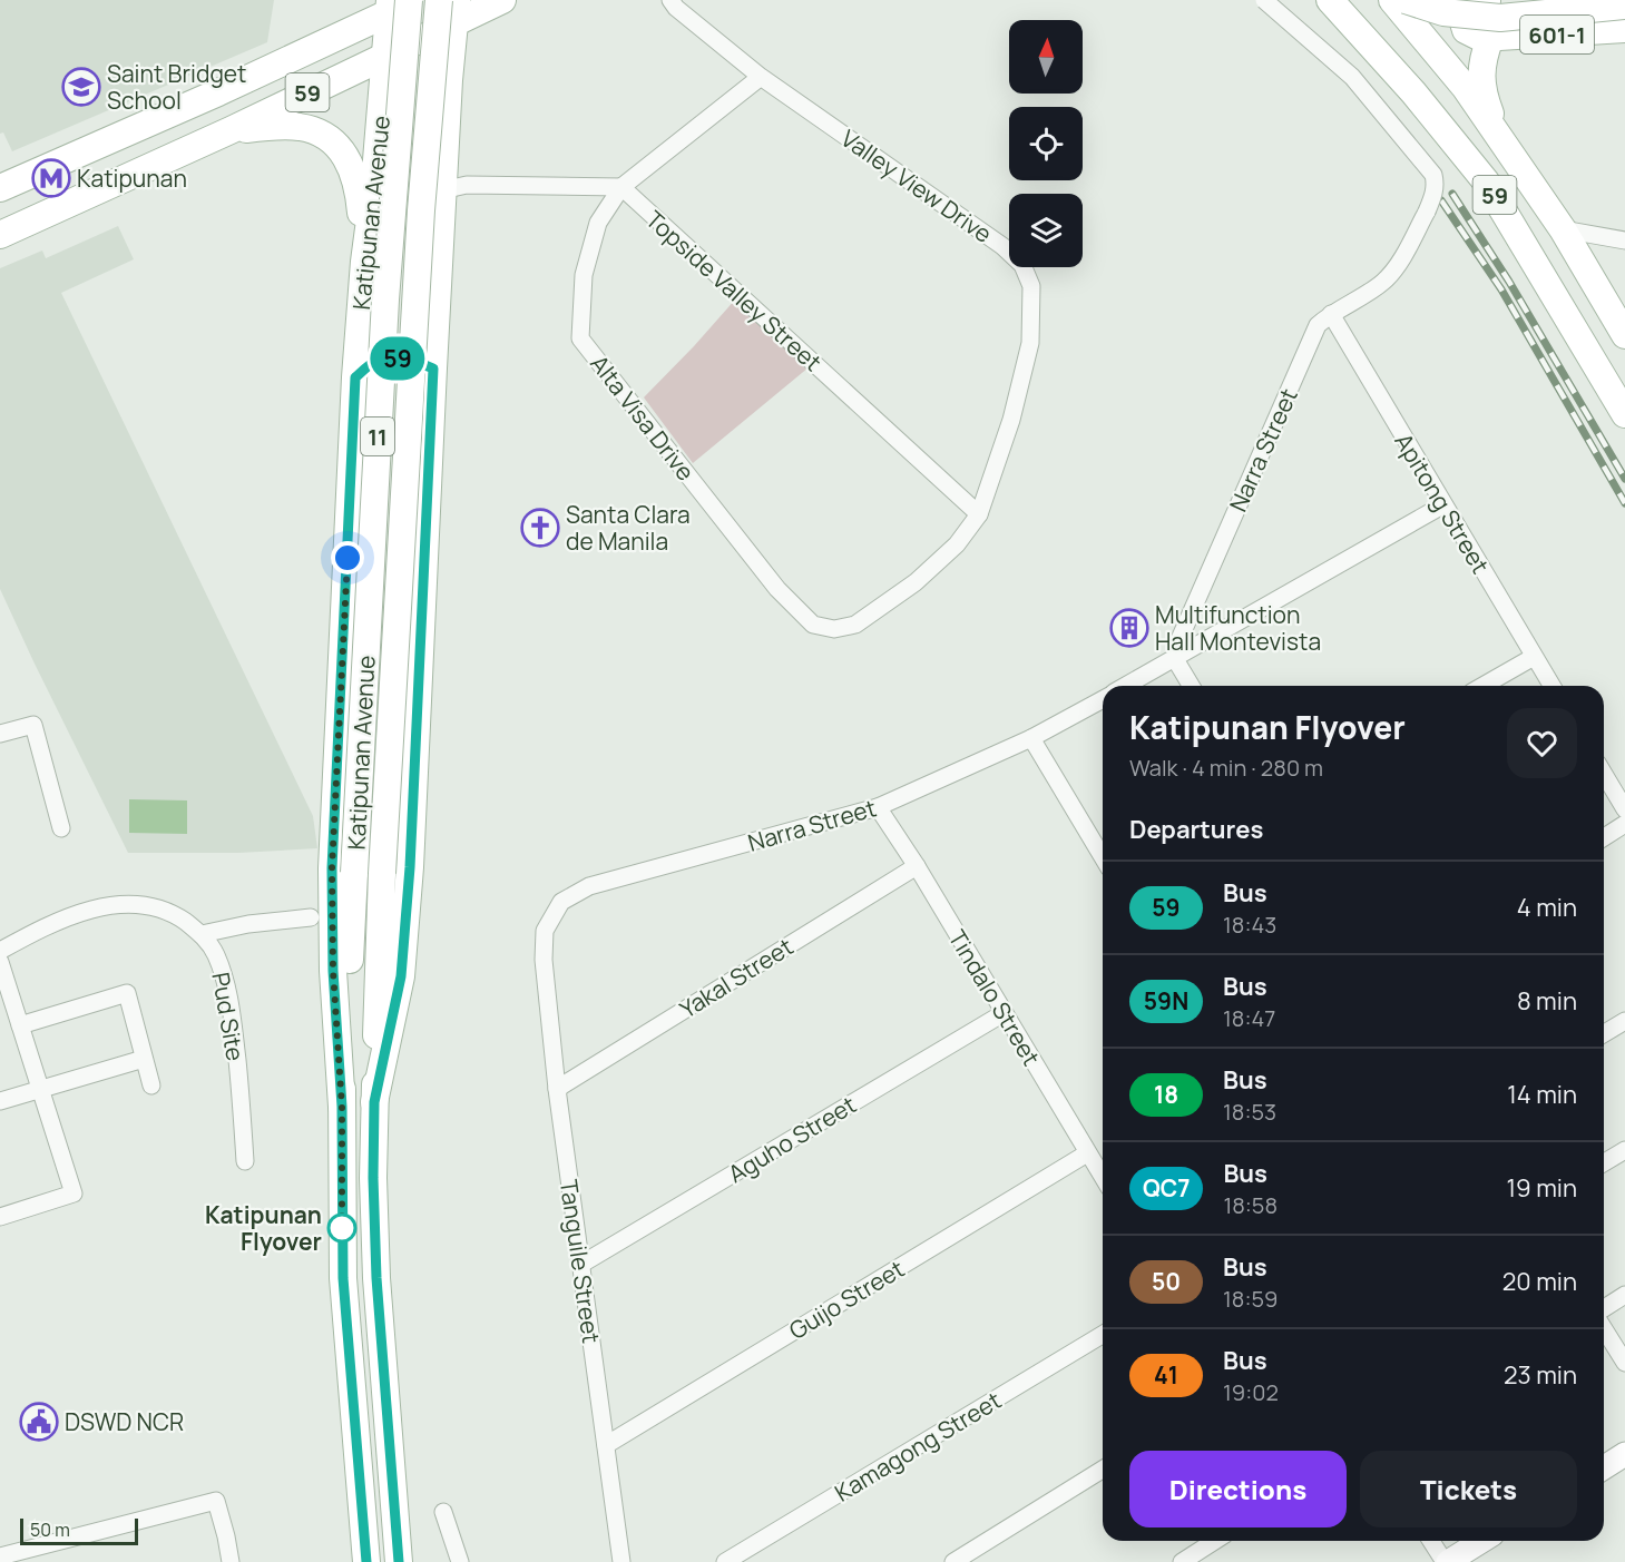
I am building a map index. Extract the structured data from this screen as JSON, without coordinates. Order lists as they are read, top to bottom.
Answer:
{
  "streets": {
    "main road": [
      "601-1",
      "59",
      "Katipunan Avenue",
      "11"
    ],
    "street": [
      "Valley View Drive",
      "Topside Valley Street",
      "Alta Visa Drive",
      "Narra Street",
      "Apitong Street",
      "Yakal Street",
      "Tindalo Street",
      "Pud Site",
      "Aguho Street",
      "Tanguile Street",
      "Guijo Street",
      "Kamagong Street"
    ]
  },
  "crossings": [
    ["601-1", "59"],
    ["59", "Katipunan Avenue"],
    ["Valley View Drive", "Topside Valley Street"],
    ["Valley View Drive", "Alta Visa Drive"],
    ["Topside Valley Street", "Alta Visa Drive"],
    ["Narra Street", "Apitong Street"],
    ["Narra Street", "Tindalo Street"],
    ["Narra Street", "Tanguile Street"],
    ["Yakal Street", "Tindalo Street"],
    ["Yakal Street", "Tanguile Street"],
    ["Tindalo Street", "Aguho Street"],
    ["Tindalo Street", "Guijo Street"],
    ["Aguho Street", "Tanguile Street"],
    ["Tanguile Street", "Guijo Street"]
  ],
  "places": {
    "school or university": ["Saint Bridget School"],
    "metro station": ["Katipunan"],
    "church": ["Santa Clara de Manila"],
    "building": ["Multifunction Hall Montevista"],
    "other": ["Katipunan Flyover"],
    "public building": ["DSWD NCR"]
  },
  "lines": ["bus line 59"],
  "scale_bar": "50 m",
  "north": "top",
  "page": {
    "on_map": "59",
    "heading": [
      ["Katipunan Flyover", "Walk · 4 min · 280 m"],
      "Departures"
    ],
    "list": [
      {
        "mark": "59",
        "name": "Bus",
        "note": "18:43",
        "value": "4 min"
      },
      {
        "mark": "59N",
        "name": "Bus",
        "note": "18:47",
        "value": "8 min"
      },
      {
        "mark": "18",
        "name": "Bus",
        "note": "18:53",
        "value": "14 min"
      },
      {
        "mark": "QC7",
        "name": "Bus",
        "note": "18:58",
        "value": "19 min"
      },
      {
        "mark": "50",
        "name": "Bus",
        "note": "18:59",
        "value": "20 min"
      },
      {
        "mark": "41",
        "name": "Bus",
        "note": "19:02",
        "value": "23 min"
      }
    ],
    "buttons": ["Directions", "Tickets"],
    "scale": "50 m"
  }
}
